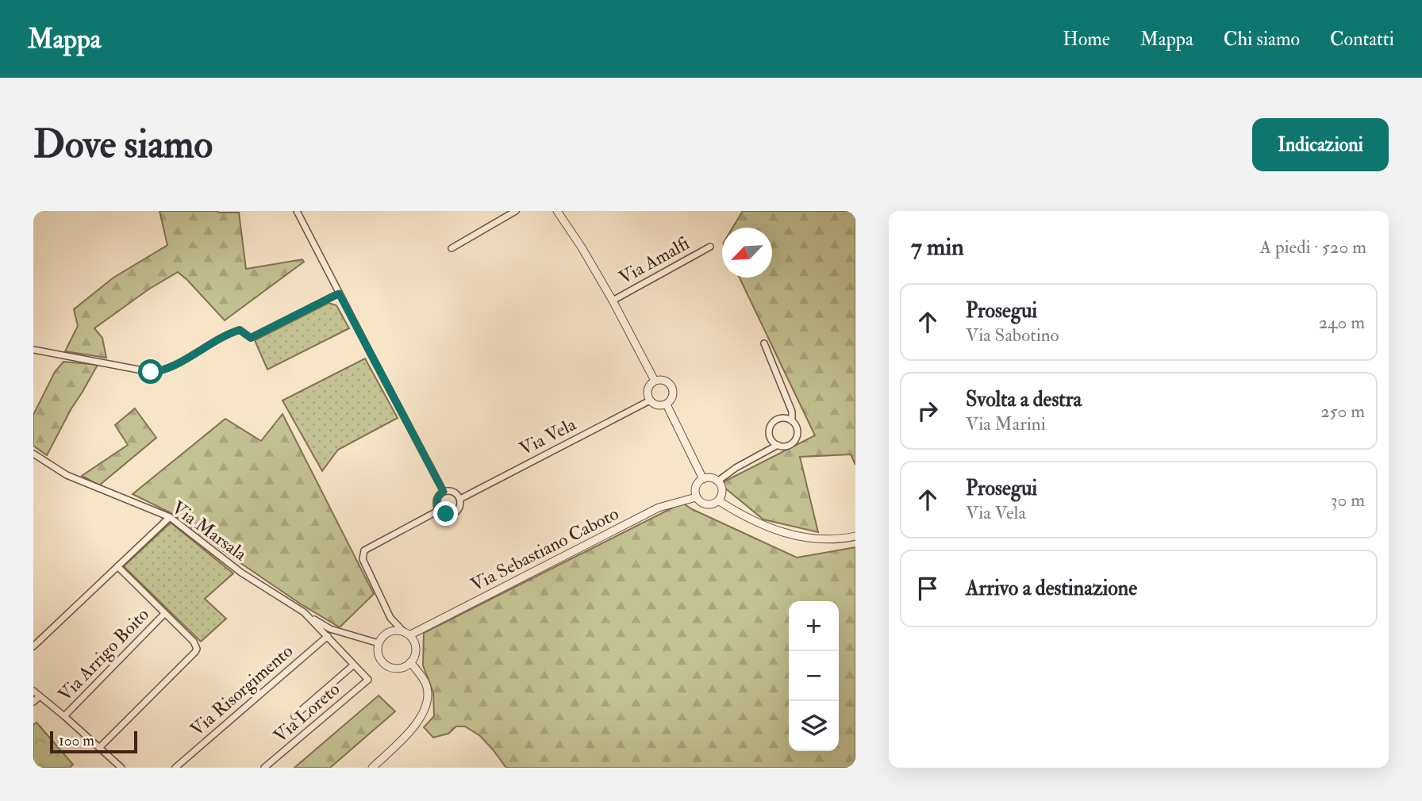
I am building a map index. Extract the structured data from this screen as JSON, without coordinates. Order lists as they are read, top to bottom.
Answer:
{
  "streets": {
    "street": [
      "Via Amalfi",
      "Via Vela",
      "Via Marsala",
      "Via Sebastiano Caboto",
      "Via Arrigo Boito",
      "Via Risorgimento",
      "Via Loreto"
    ]
  },
  "crossings": [
    ["Via Vela", "Via Marsala"],
    ["Via Vela", "Via Sebastiano Caboto"],
    ["Via Marsala", "Via Sebastiano Caboto"],
    ["Via Marsala", "Via Risorgimento"],
    ["Via Marsala", "Via Loreto"]
  ],
  "scale_bar": "100 m",
  "north": "bottom left",
  "page": {
    "header": "Mappa",
    "nav": [
      "Home",
      "Mappa",
      "Chi siamo",
      "Contatti"
    ],
    "buttons": "Indicazioni",
    "title": "Dove siamo",
    "heading": ["7 min", "A piedi · 520 m"],
    "list": [
      ["Prosegui", "Via Sabotino", "240 m"],
      ["Svolta a destra", "Via Marini", "250 m"],
      ["Prosegui", "Via Vela", "30 m"],
      "Arrivo a destinazione"
    ],
    "map_buttons": ["+", "−"],
    "scale": "100 m"
  }
}
